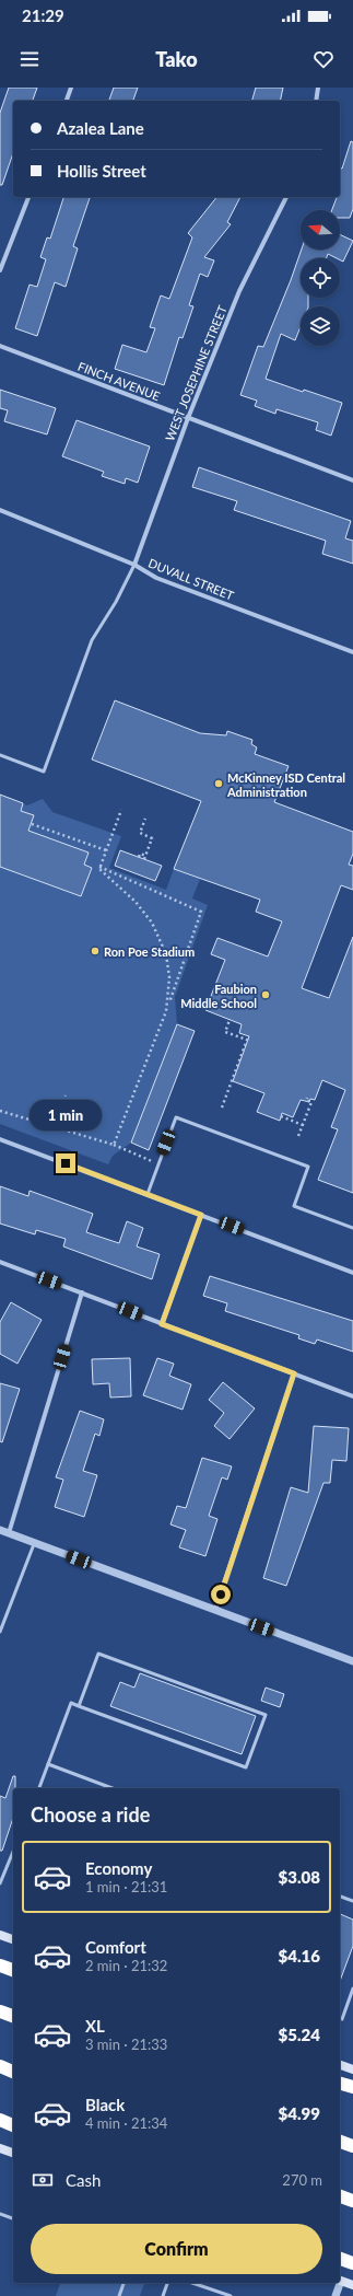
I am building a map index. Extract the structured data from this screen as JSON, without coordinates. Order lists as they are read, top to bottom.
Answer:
{
  "streets": {
    "street": ["WEST JOSEPHINE STREET", "FINCH AVENUE", "DUVALL STREET"]
  },
  "crossings": [
    ["WEST JOSEPHINE STREET", "FINCH AVENUE"],
    ["WEST JOSEPHINE STREET", "DUVALL STREET"]
  ],
  "places": ["McKinney ISD Central Administration", "Ron Poe Stadium", "Faubion Middle School"],
  "north": "left",
  "page": {
    "status": "21:29",
    "header": "Tako",
    "banner": ["Azalea Lane", "Hollis Street"],
    "bubble": "1 min",
    "heading": "Choose a ride",
    "list": [
      {
        "name": "Economy",
        "note": "1 min · 21:31",
        "value": "$3.08"
      },
      {
        "name": "Comfort",
        "note": "2 min · 21:32",
        "value": "$4.16"
      },
      {
        "name": "XL",
        "note": "3 min · 21:33",
        "value": "$5.24"
      },
      {
        "name": "Black",
        "note": "4 min · 21:34",
        "value": "$4.99"
      }
    ],
    "pay": ["Cash", "270 m"],
    "buttons": "Confirm"
  }
}
